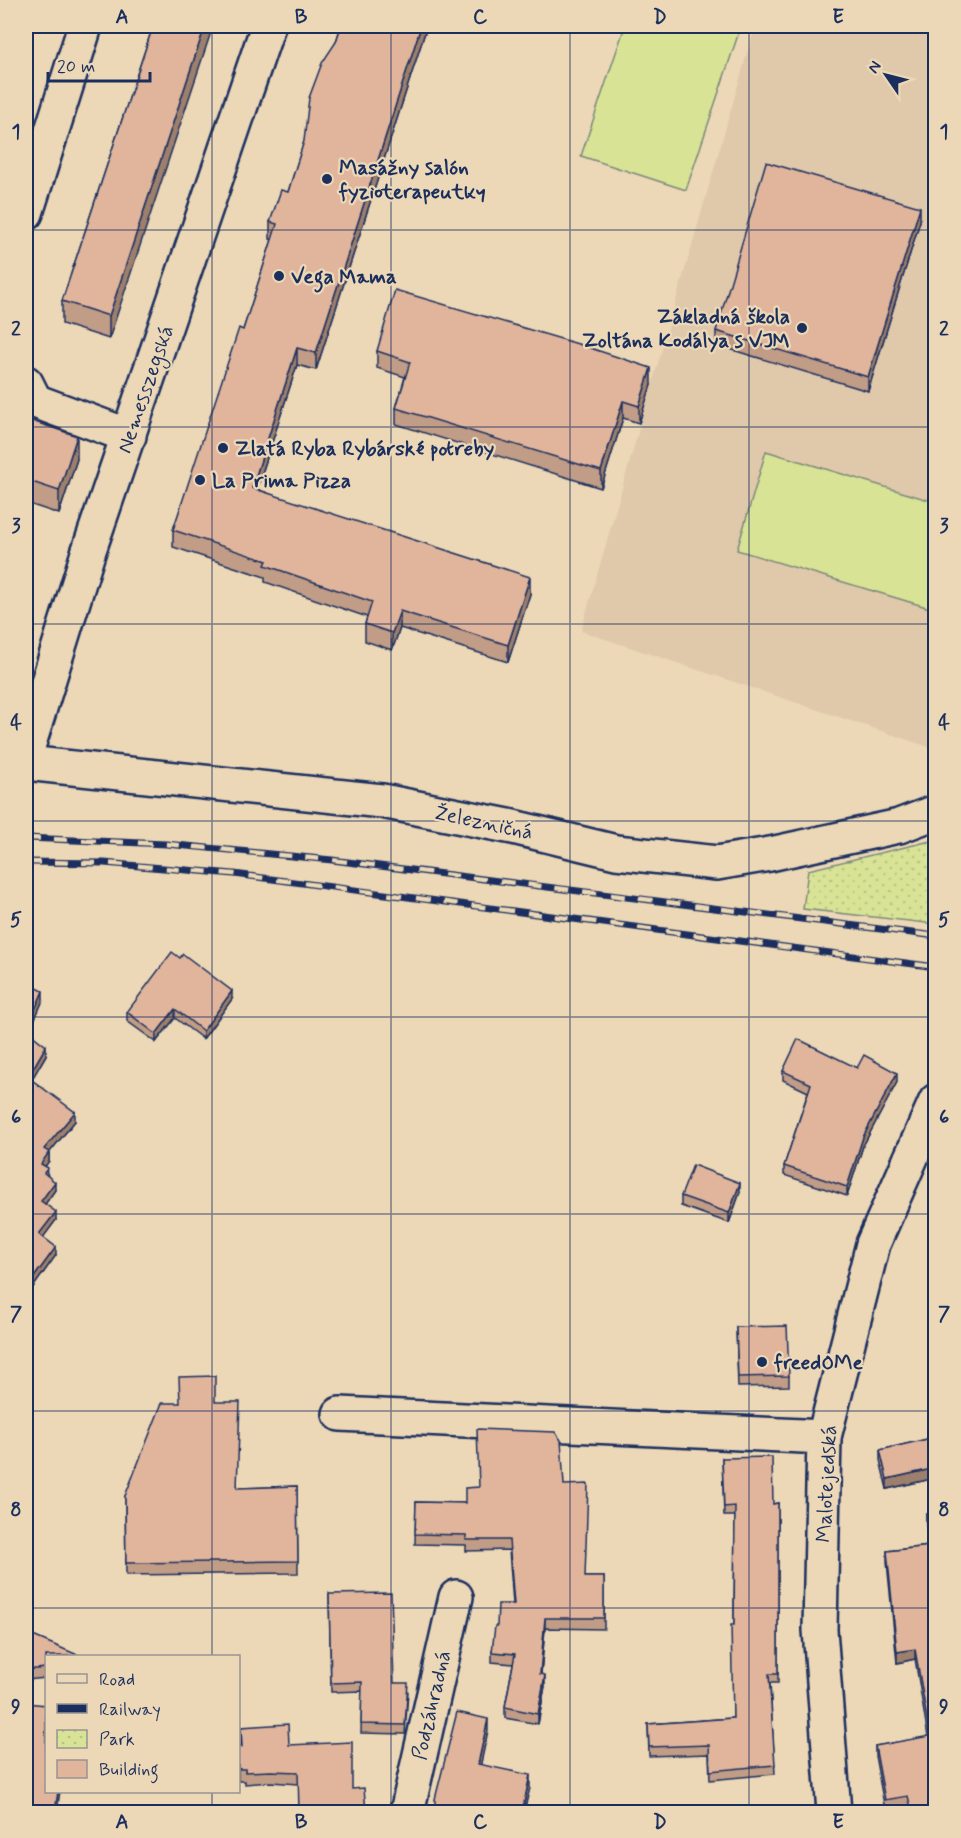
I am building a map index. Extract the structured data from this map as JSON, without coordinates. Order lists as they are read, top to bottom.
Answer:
{
  "streets": {
    "street": [
      "Nemesszegská",
      "Železničná",
      "Malotejedská",
      "Podzáhradná"
    ]
  },
  "places": [
    "Masážny salón fyzioterapeutky",
    "Vega Mama",
    "Základná škola Zoltána Kodálya s VJM",
    "Zlatá Ryba Rybárské potreby",
    "La Prima Pizza",
    "freedOMe"
  ],
  "legend": [
    "Road",
    "Railway",
    "Park",
    "Building"
  ],
  "scale_bar": "20 m",
  "north": "top left",
  "grid": {
    "columns": [
      "A",
      "B",
      "C",
      "D",
      "E"
    ],
    "rows": [
      "1",
      "2",
      "3",
      "4",
      "5",
      "6",
      "7",
      "8",
      "9"
    ]
  }
}
